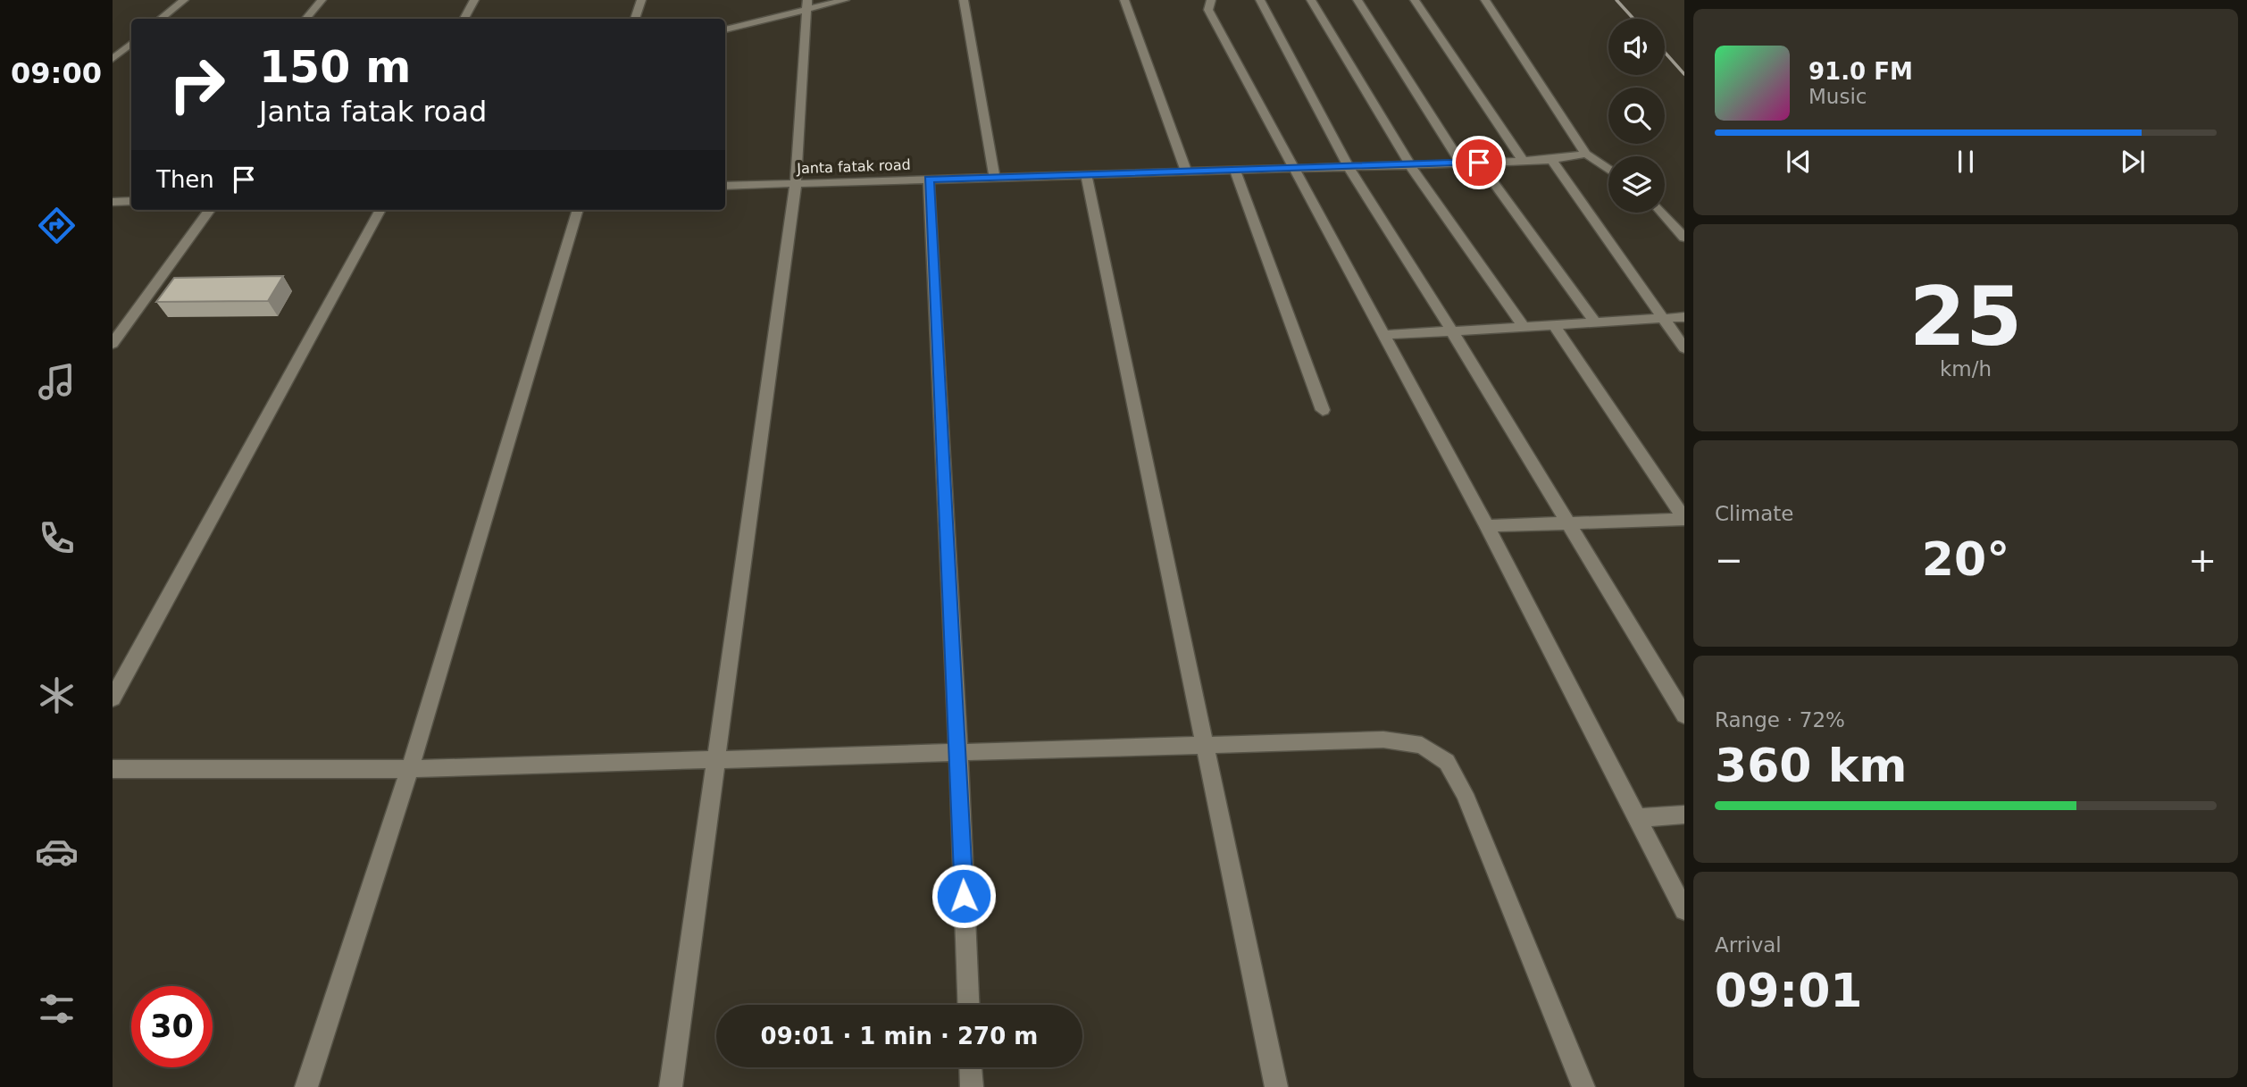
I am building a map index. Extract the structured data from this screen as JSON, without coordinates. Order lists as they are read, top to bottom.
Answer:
{
  "streets": {
    "street": ["Janta fatak road"]
  },
  "page": {
    "tabs": "09:00",
    "turn": ["150 m", "Janta fatak road"],
    "song": ["91.0 FM", "Music"],
    "then": "Then",
    "tile": [
      ["25", "km/h"],
      "Climate",
      ["Range · 72%", "360 km"],
      ["Arrival", "09:01"]
    ],
    "heat": ["−", "20°", "+"],
    "limit": "30",
    "trip": "09:01 · 1 min · 270 m"
  }
}
